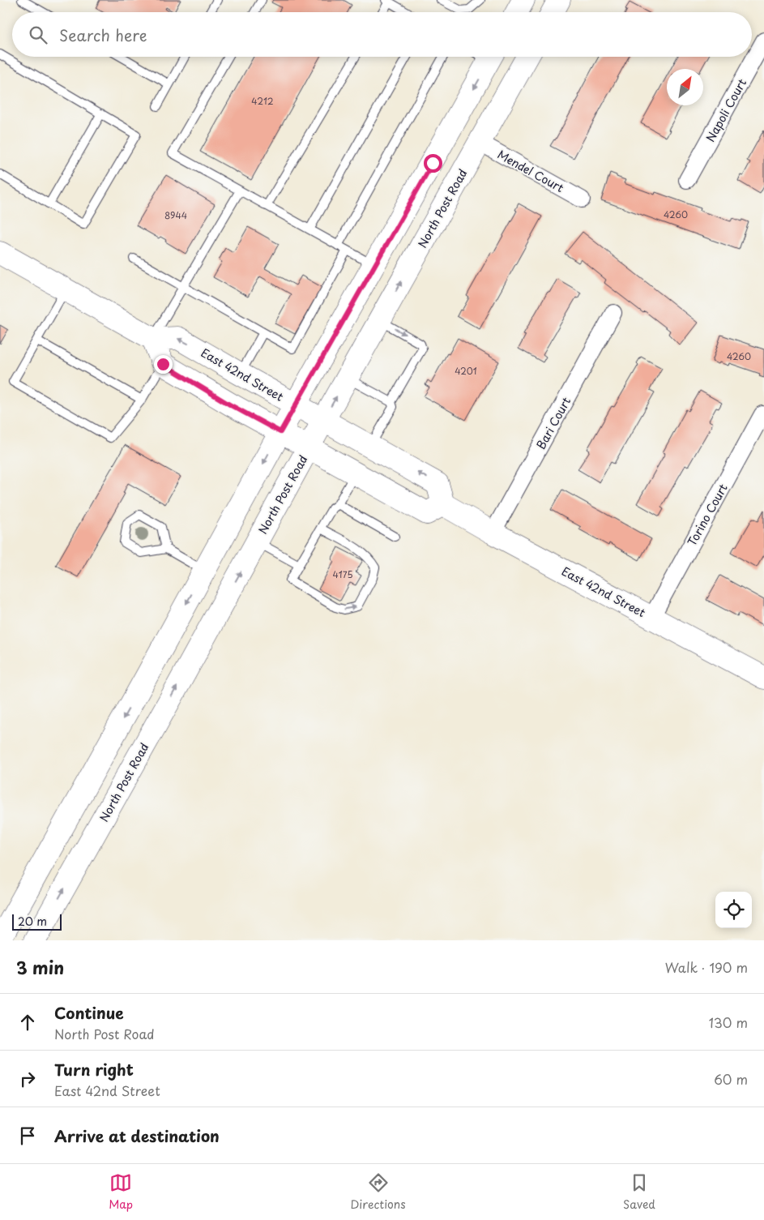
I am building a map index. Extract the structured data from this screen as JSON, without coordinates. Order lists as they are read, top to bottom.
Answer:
{
  "streets": {
    "main road": ["North Post Road", "East 42nd Street"],
    "street": [
      "Napoli Court",
      "Mendel Court",
      "Bari Court",
      "Torino Court"
    ]
  },
  "crossings": [
    ["Mendel Court", "North Post Road"],
    ["North Post Road", "East 42nd Street"],
    ["East 42nd Street", "Bari Court"],
    ["East 42nd Street", "Torino Court"]
  ],
  "house_numbers": [
    "4212",
    "4260",
    "8944",
    "4260",
    "4201",
    "4175"
  ],
  "scale_bar": "20 m",
  "north": "top right",
  "page": {
    "search": "Search here",
    "scale": "20 m",
    "heading": ["3 min", "Walk · 190 m"],
    "list": [
      ["Continue", "North Post Road", "130 m"],
      ["Turn right", "East 42nd Street", "60 m"],
      "Arrive at destination"
    ],
    "nav": ["Map", "Directions", "Saved"]
  }
}
